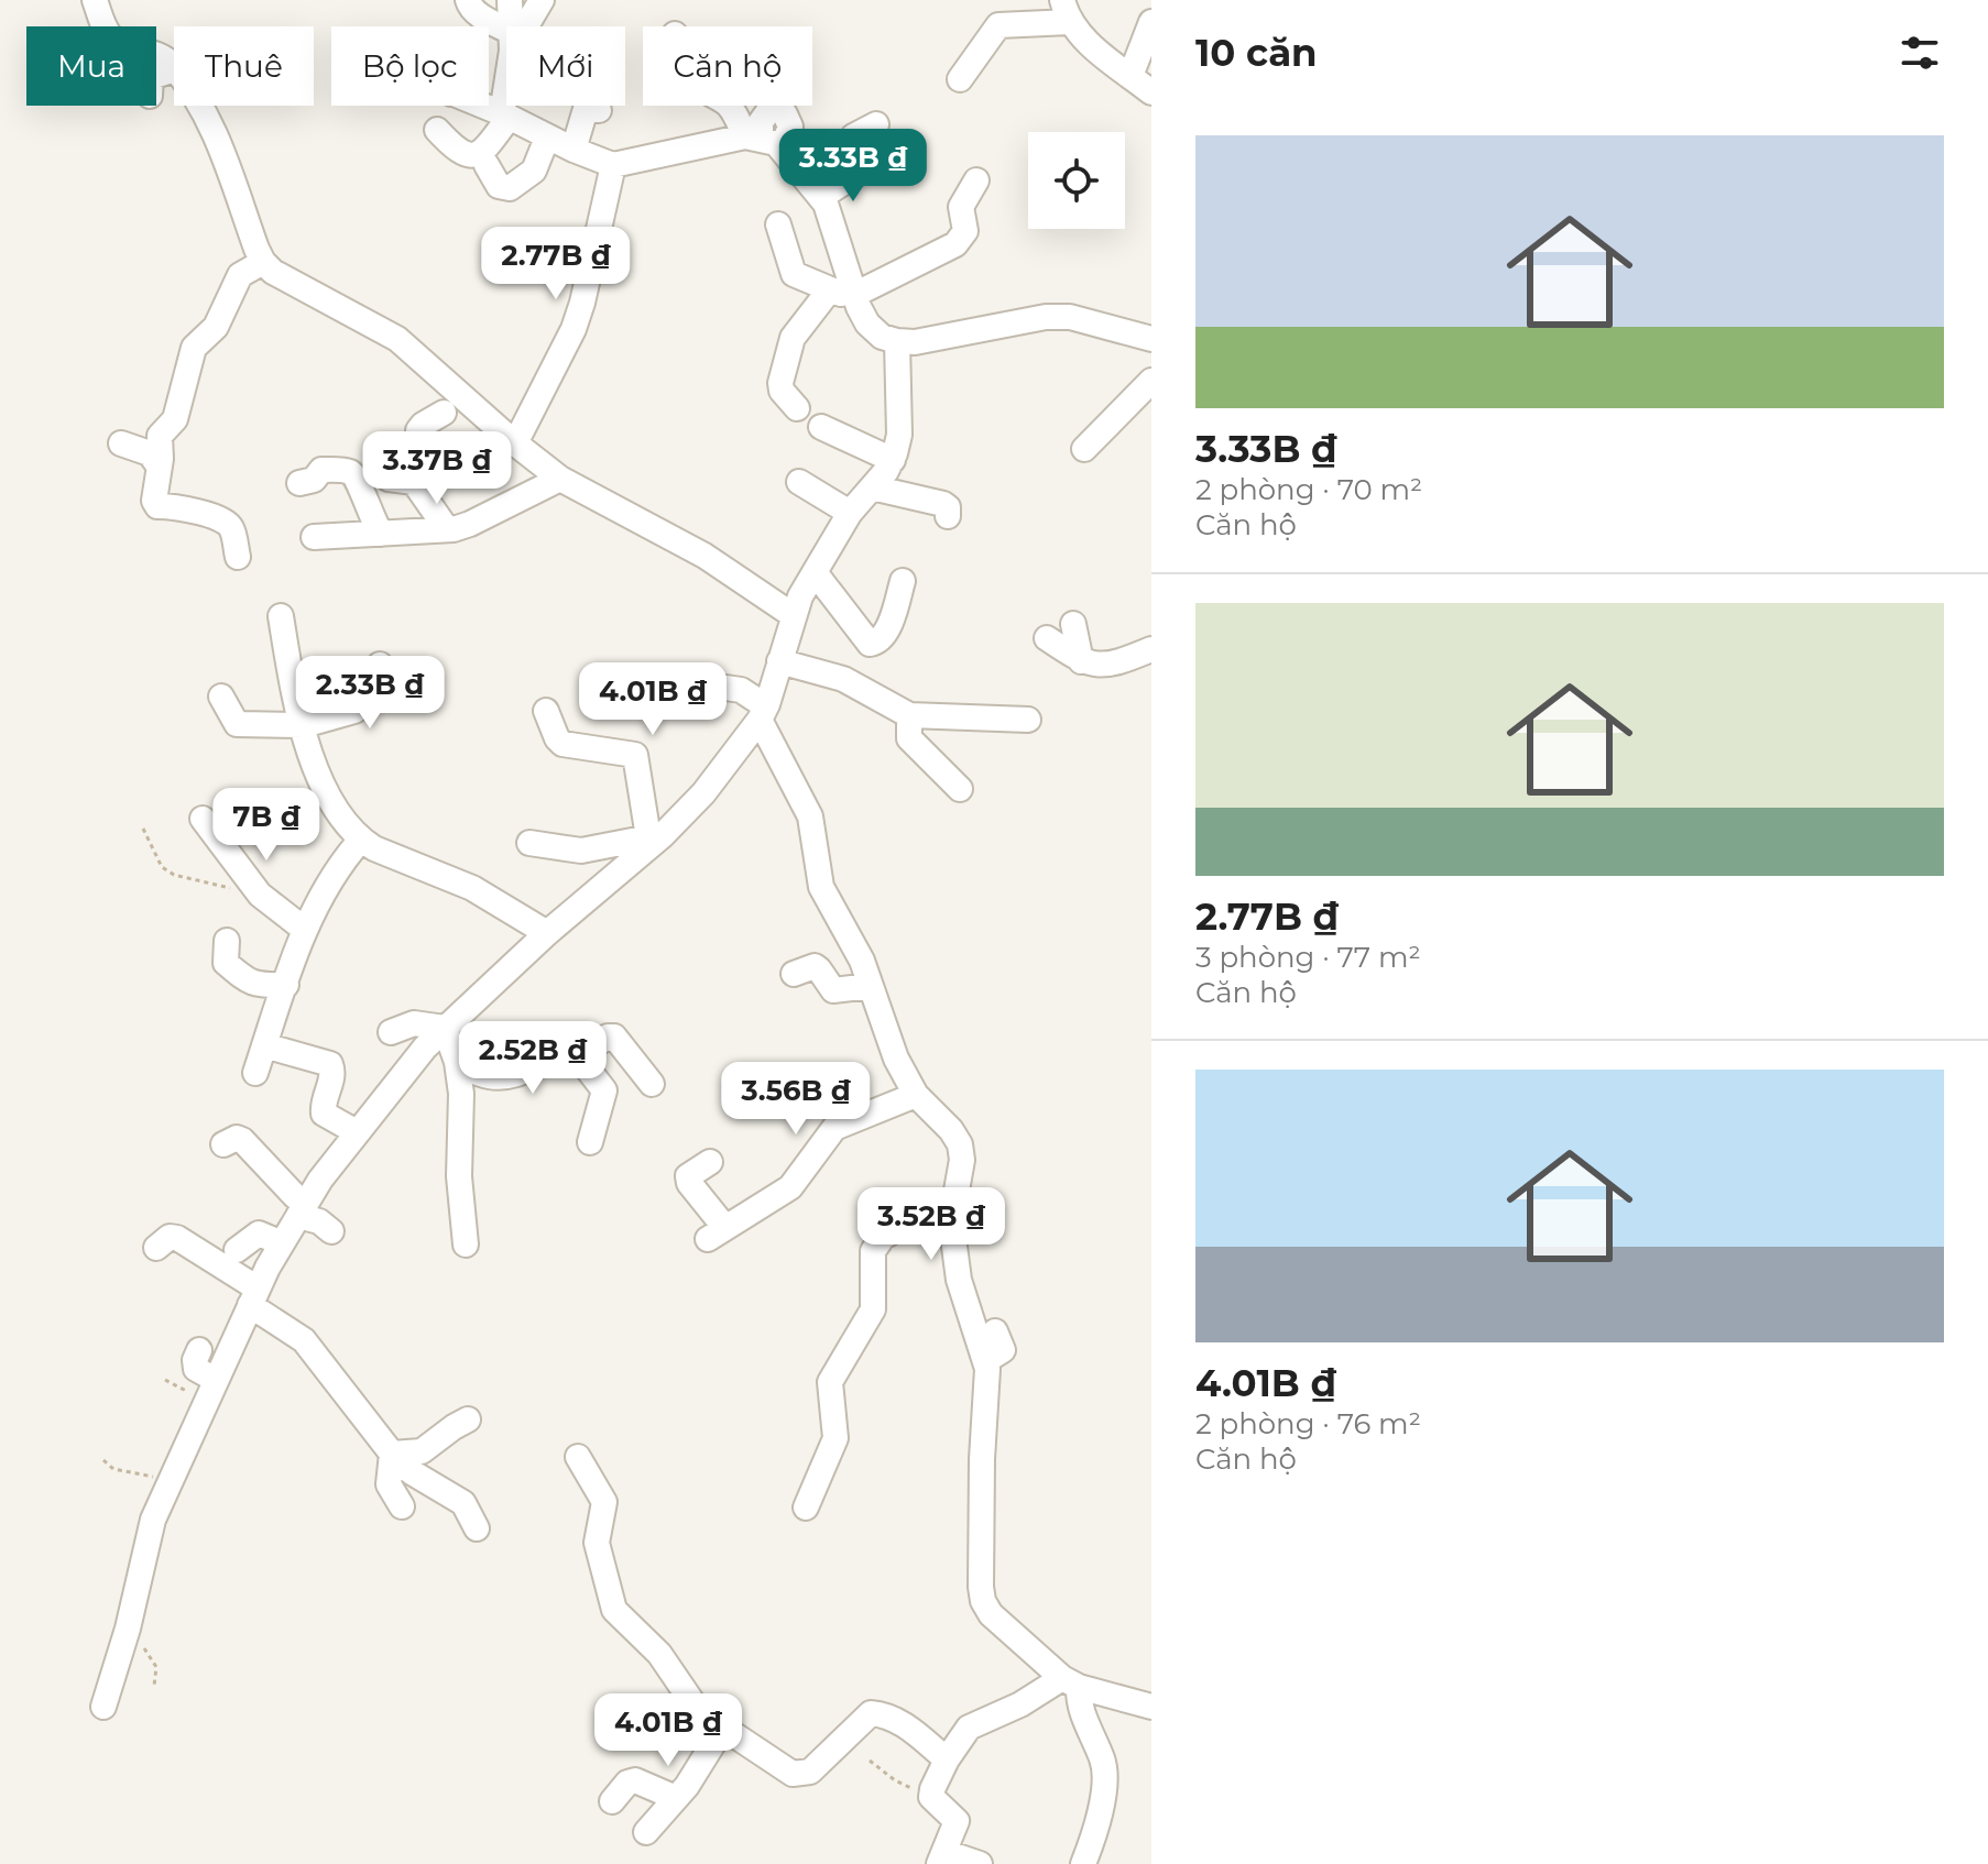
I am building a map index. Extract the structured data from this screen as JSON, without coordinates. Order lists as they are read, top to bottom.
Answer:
{
  "page": {
    "heading": "10 căn",
    "chip": [
      "Mua",
      "Thuê",
      "Bộ lọc",
      "Mới",
      "Căn hộ"
    ],
    "list": [
      {
        "name": "3.33B ₫",
        "note": "2 phòng · 70 m² · Căn hộ"
      },
      {
        "name": "2.77B ₫",
        "note": "3 phòng · 77 m² · Căn hộ"
      },
      {
        "name": "4.01B ₫",
        "note": "2 phòng · 76 m² · Căn hộ"
      }
    ],
    "price": [
      "3.33B ₫",
      "2.77B ₫",
      "3.37B ₫",
      "2.33B ₫",
      "4.01B ₫",
      "7B ₫",
      "2.52B ₫",
      "3.56B ₫",
      "3.52B ₫",
      "4.01B ₫"
    ]
  }
}
